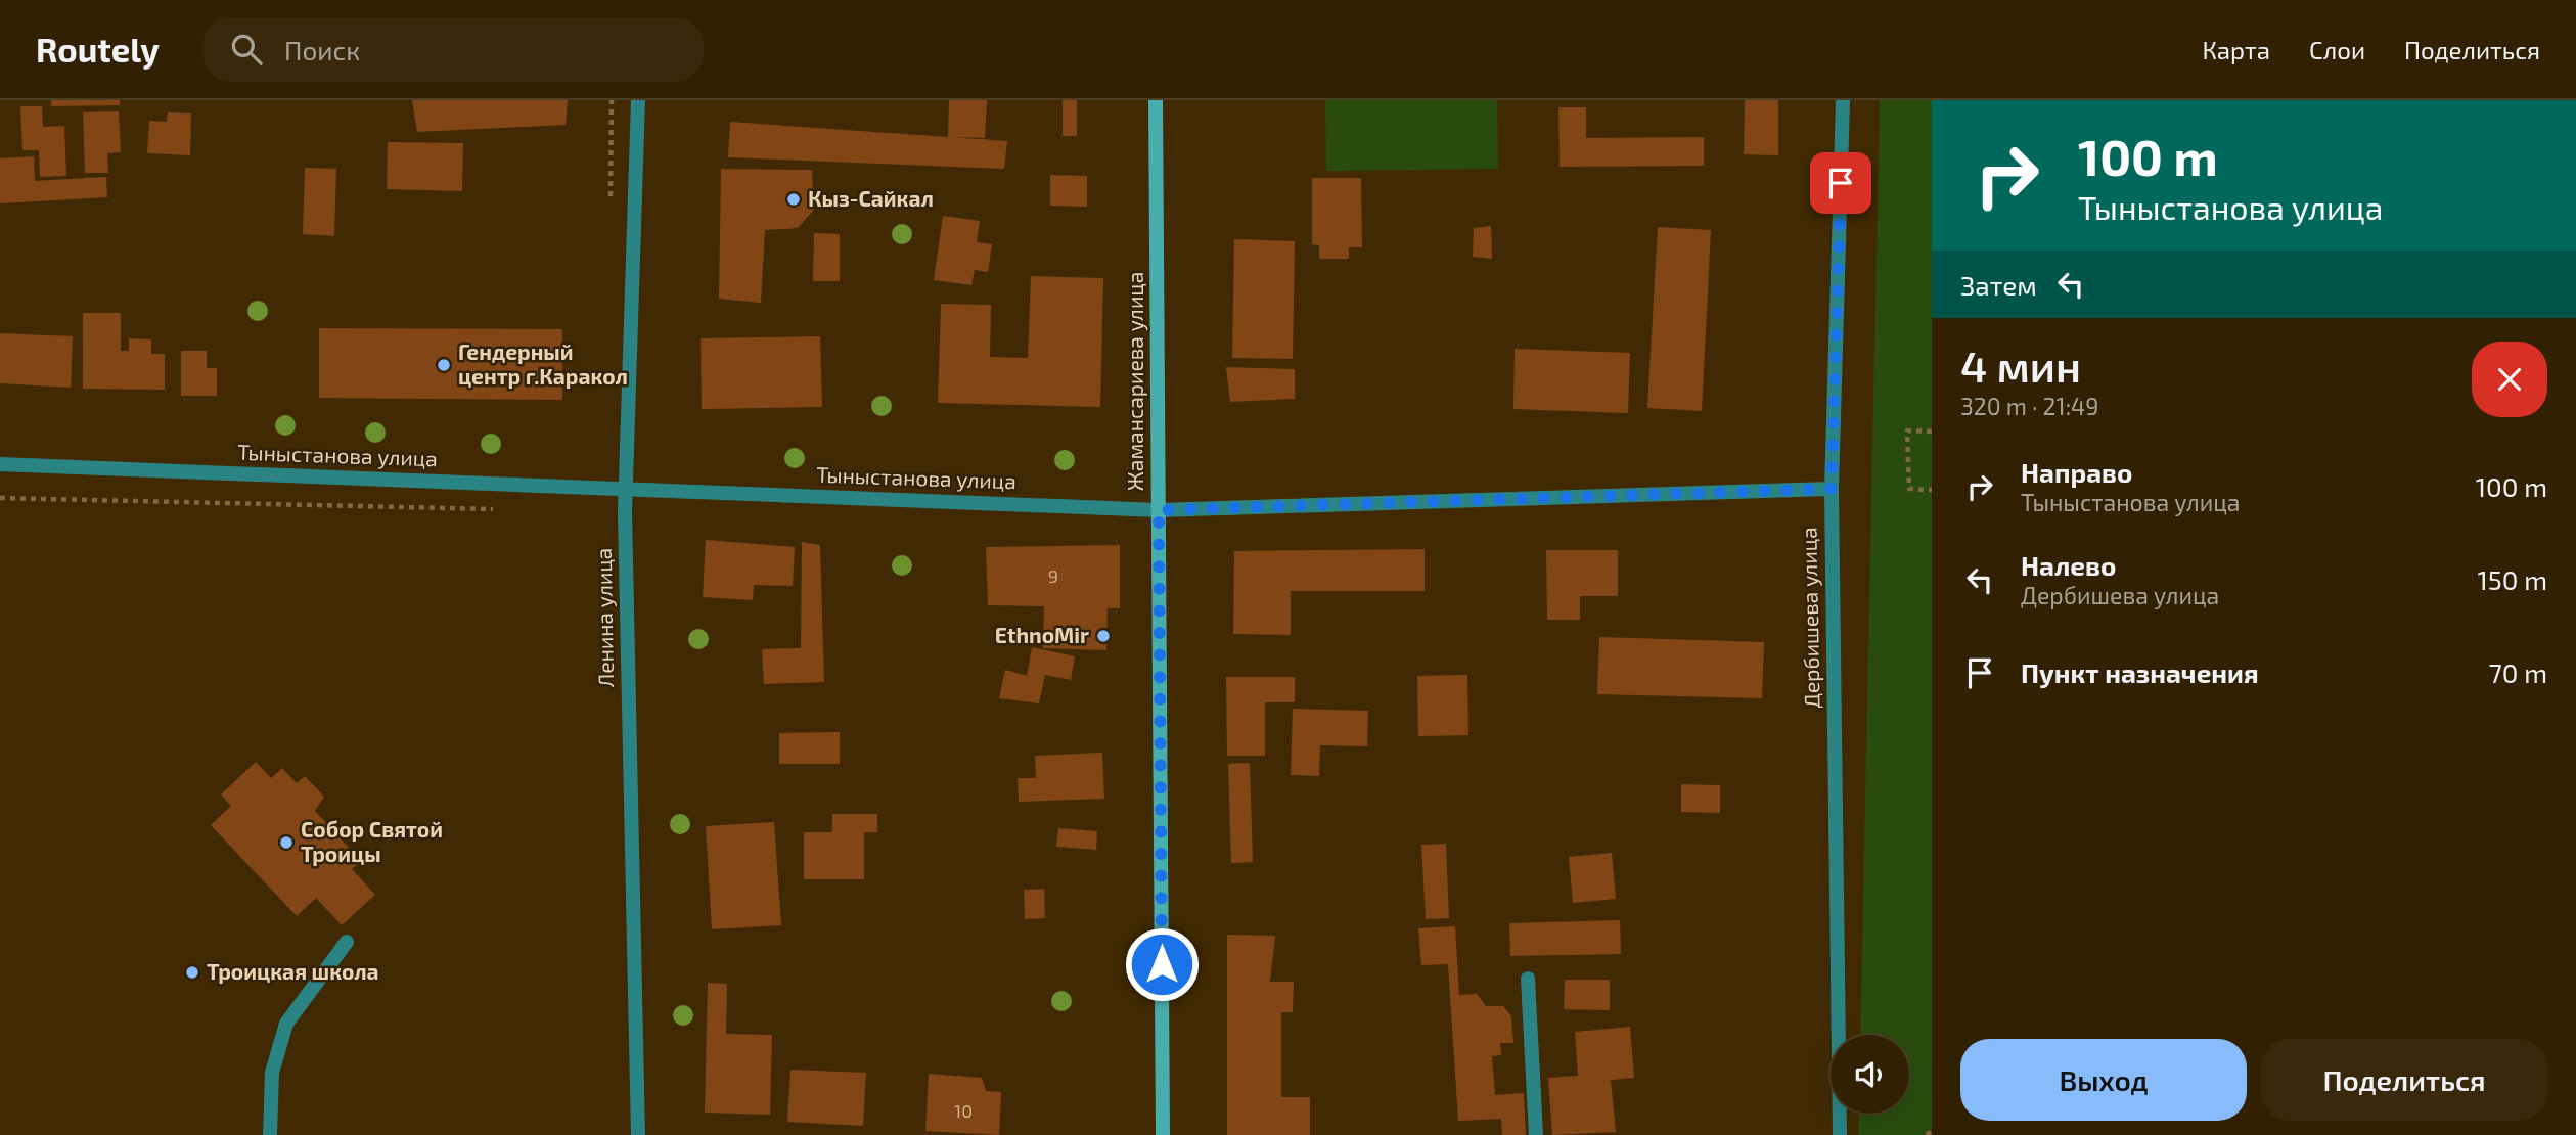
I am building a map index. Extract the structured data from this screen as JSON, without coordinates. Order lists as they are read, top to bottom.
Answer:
{
  "streets": {
    "main road": ["Жамансариева улица"],
    "street": ["Тыныстанова улица", "Ленина улица", "Дербишева улица"]
  },
  "crossings": [
    ["Жамансариева улица", "Тыныстанова улица"],
    ["Тыныстанова улица", "Ленина улица"],
    ["Тыныстанова улица", "Дербишева улица"]
  ],
  "places": [
    "Кыз-Сайкал",
    "Гендерный центр г.Каракол",
    "EthnoMir",
    "Собор Святой Троицы",
    "Троицкая школа"
  ],
  "house_numbers": ["9", "10"],
  "page": {
    "header": "Routely",
    "search": "Поиск",
    "nav": ["Карта", "Слои", "Поделиться"],
    "turn": ["100 m", "Тыныстанова улица"],
    "then": "Затем",
    "heading": ["4 мин", "320 m · 21:49"],
    "list": [
      {
        "name": "Направо",
        "note": "Тыныстанова улица",
        "value": "100 m"
      },
      {
        "name": "Налево",
        "note": "Дербишева улица",
        "value": "150 m"
      },
      {
        "name": "Пункт назначения",
        "value": "70 m"
      }
    ],
    "buttons": ["Выход", "Поделиться"]
  }
}
